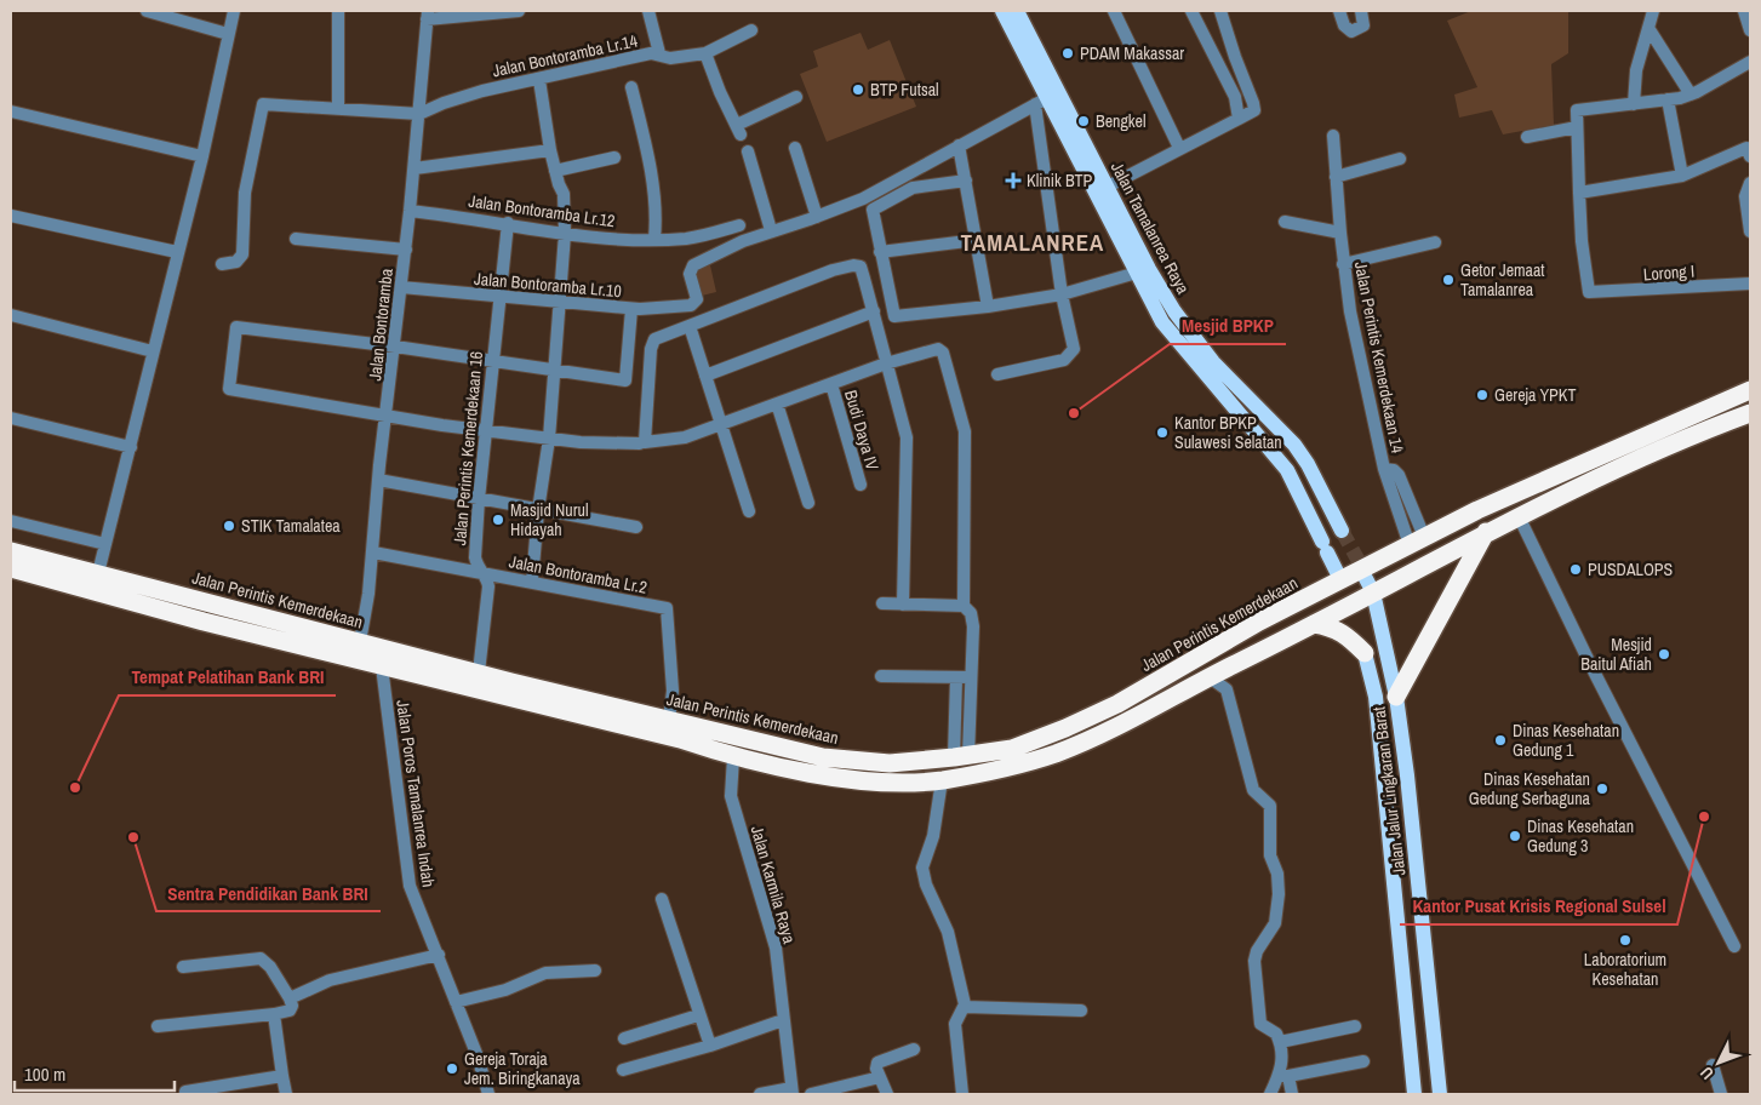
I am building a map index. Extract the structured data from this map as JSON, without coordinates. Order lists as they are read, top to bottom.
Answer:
{
  "streets": {
    "highway": ["Jalan Perintis Kemerdekaan"],
    "main road": ["Jalan Tamalanrea Raya", "Jalan Jalur Lingkaran Barat"],
    "street": [
      "Jalan Bontoramba Lr.14",
      "Jalan Bontoramba Lr.12",
      "Lorong I",
      "Jalan Bontoramba Lr.10",
      "Jalan Bontoramba",
      "Jalan Perintis Kemerdekaan 14",
      "Budi Daya IV",
      "Jalan Perintis Kemerdekaan 16",
      "Jalan Bontoramba Lr.2",
      "Jalan Poros Tamalanrea Indah",
      "Jalan Karmila Raya"
    ]
  },
  "crossings": [
    ["Jalan Bontoramba Lr.14", "Jalan Bontoramba"],
    ["Jalan Bontoramba Lr.12", "Jalan Bontoramba"],
    ["Jalan Bontoramba Lr.12", "Jalan Perintis Kemerdekaan 16"],
    ["Jalan Tamalanrea Raya", "Jalan Perintis Kemerdekaan"],
    ["Jalan Bontoramba Lr.10", "Jalan Bontoramba"],
    ["Jalan Bontoramba Lr.10", "Jalan Perintis Kemerdekaan 16"],
    ["Jalan Bontoramba", "Jalan Bontoramba Lr.2"],
    ["Jalan Bontoramba", "Jalan Perintis Kemerdekaan"],
    ["Jalan Perintis Kemerdekaan 14", "Jalan Perintis Kemerdekaan"],
    ["Jalan Perintis Kemerdekaan 16", "Jalan Bontoramba Lr.2"],
    ["Jalan Perintis Kemerdekaan 16", "Jalan Perintis Kemerdekaan"],
    ["Jalan Bontoramba Lr.2", "Jalan Perintis Kemerdekaan"],
    ["Jalan Perintis Kemerdekaan", "Jalan Jalur Lingkaran Barat"],
    ["Jalan Perintis Kemerdekaan", "Jalan Poros Tamalanrea Indah"],
    ["Jalan Perintis Kemerdekaan", "Jalan Karmila Raya"]
  ],
  "districts": ["TAMALANREA"],
  "places": {
    "other": [
      "PDAM Makassar",
      "BTP Futsal",
      "Bengkel",
      "Getor Jemaat Tamalanrea",
      "Gereja YPKT",
      "Mesjid BPKP",
      "Kantor BPKP Sulawesi Selatan",
      "Masjid Nurul Hidayah",
      "STIK Tamalatea",
      "PUSDALOPS",
      "Mesjid Baitul Afiah",
      "Dinas Kesehatan Gedung 1",
      "Tempat Pelatihan Bank BRI",
      "Dinas Kesehatan Gedung Serbaguna",
      "Kantor Pusat Krisis Regional Sulsel",
      "Dinas Kesehatan Gedung 3",
      "Sentra Pendidikan Bank BRI",
      "Laboratorium Kesehatan",
      "Gereja Toraja Jem. Biringkanaya"
    ],
    "health": ["Klinik BTP"]
  },
  "scale_bar": "100 m",
  "north": "bottom left"
}
